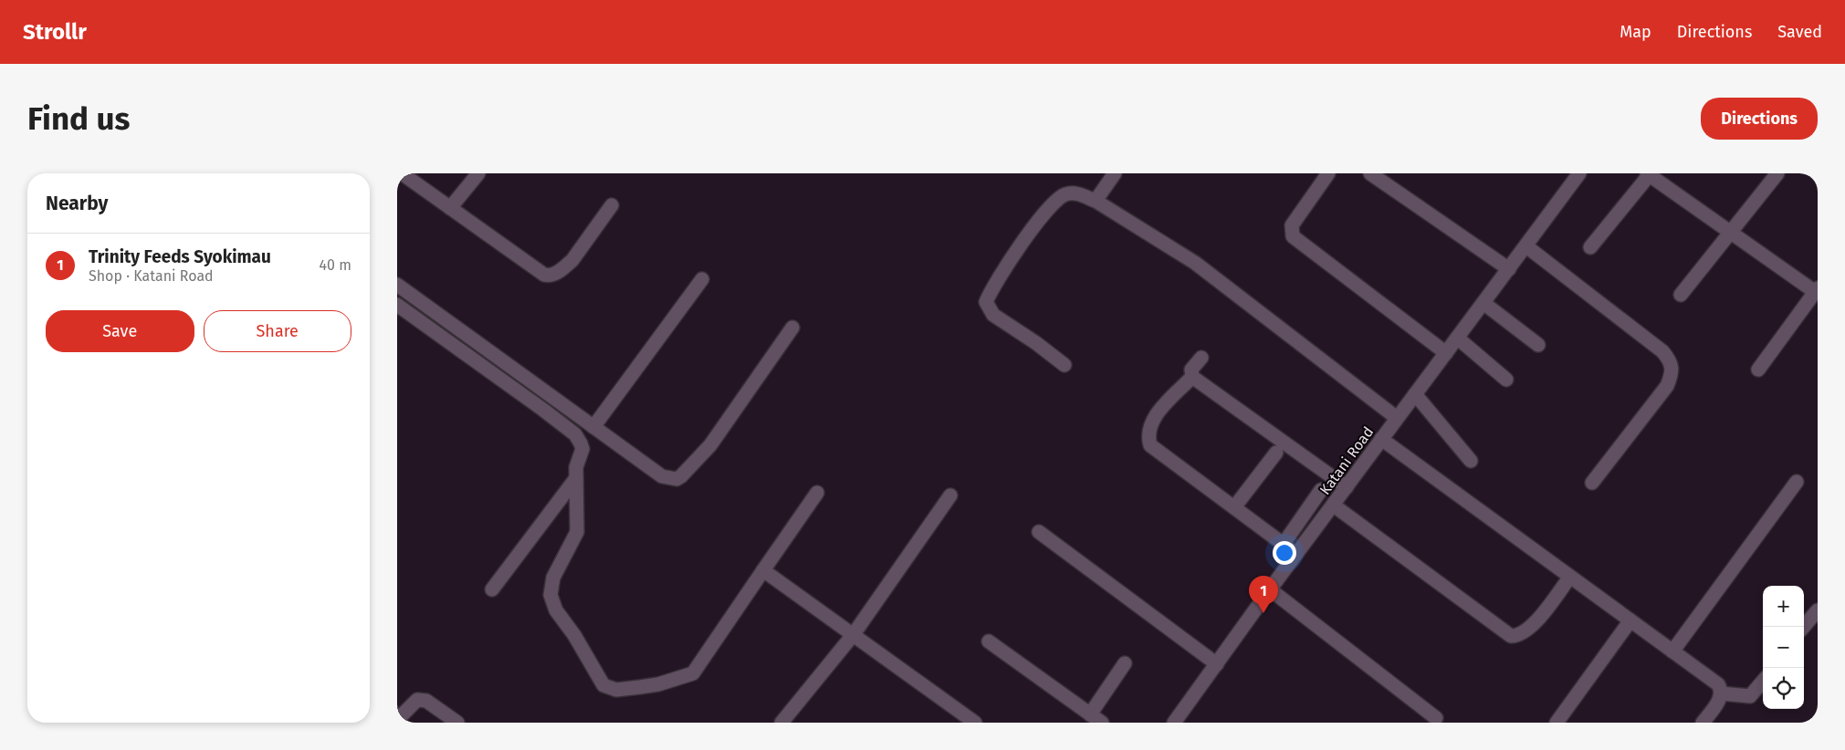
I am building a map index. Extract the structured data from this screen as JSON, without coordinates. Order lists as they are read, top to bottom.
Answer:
{
  "streets": {
    "street": ["Katani Road"]
  },
  "page": {
    "header": "Strollr",
    "nav": ["Map", "Directions", "Saved"],
    "buttons": [
      "Directions",
      ["Save", "Share"]
    ],
    "title": "Find us",
    "heading": "Nearby",
    "list": [
      {
        "mark": "1",
        "name": "Trinity Feeds Syokimau",
        "note": "Shop · Katani Road",
        "value": "40 m"
      }
    ],
    "pins": "1",
    "map_buttons": ["+", "−"]
  }
}
